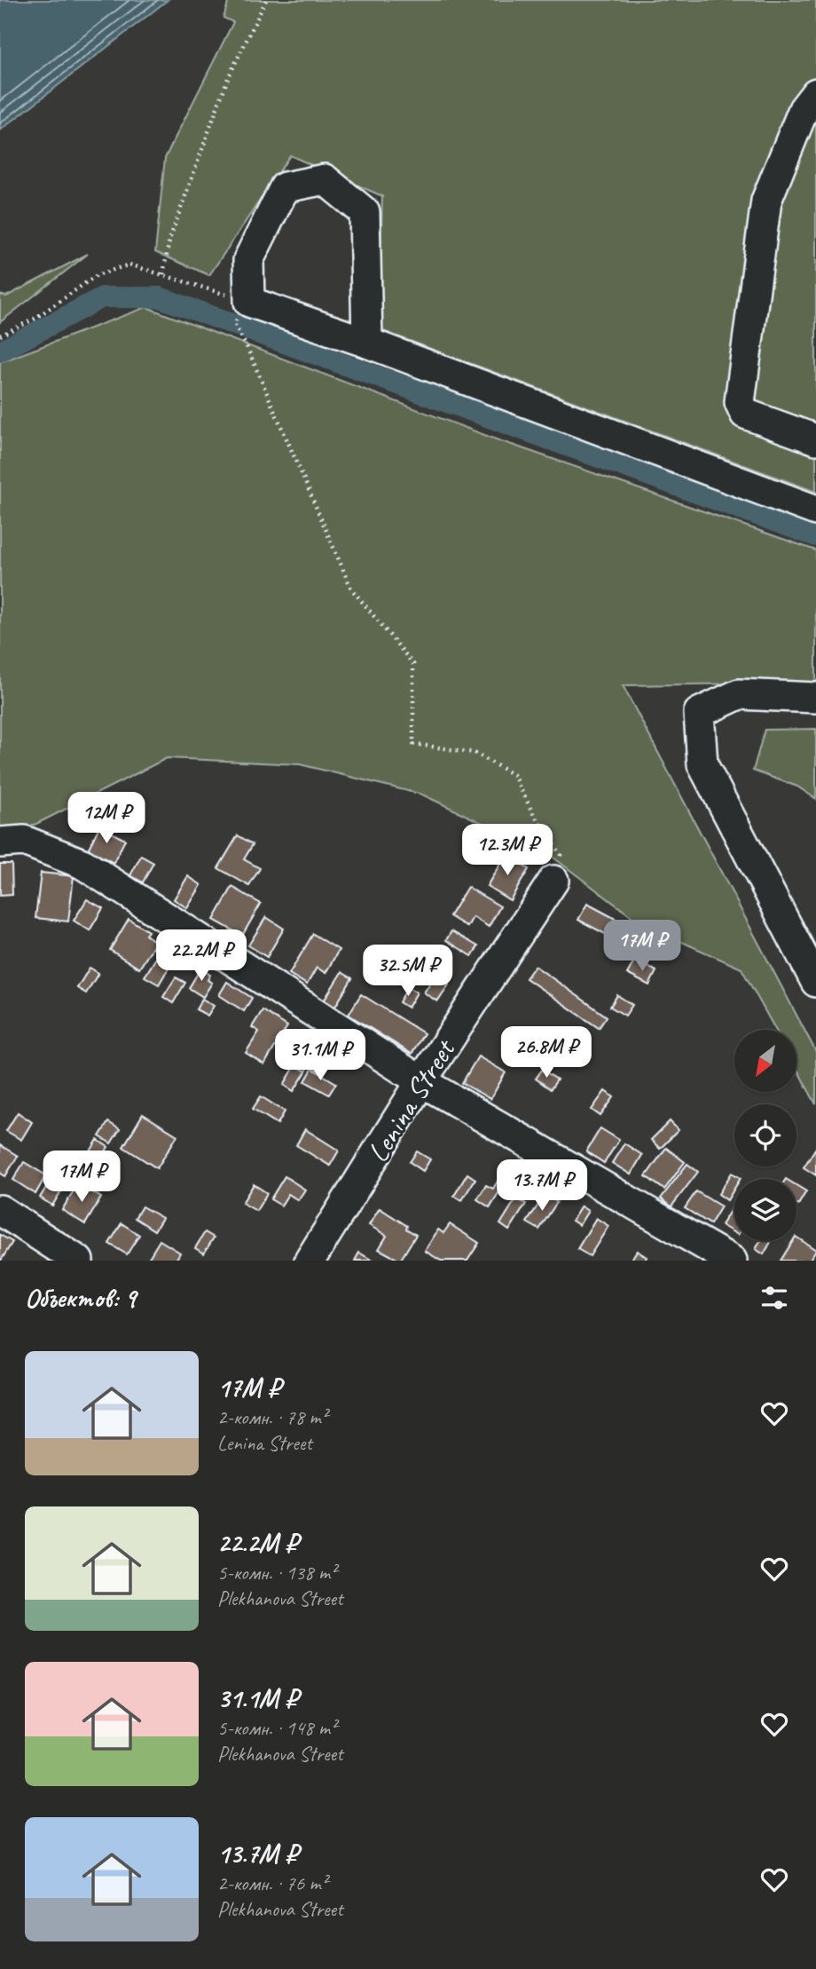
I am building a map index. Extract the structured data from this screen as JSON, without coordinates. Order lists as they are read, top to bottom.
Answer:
{
  "streets": {
    "street": ["Lenina Street"]
  },
  "north": "bottom left",
  "page": {
    "price": [
      "12M ₽",
      "12.3M ₽",
      "17M ₽",
      "22.2M ₽",
      "32.5M ₽",
      "26.8M ₽",
      "31.1M ₽",
      "17M ₽",
      "13.7M ₽"
    ],
    "heading": "Объектов: 9",
    "list": [
      {
        "name": "17M ₽",
        "note": "2-комн. · 78 m² · Lenina Street"
      },
      {
        "name": "22.2M ₽",
        "note": "5-комн. · 138 m² · Plekhanova Street"
      },
      {
        "name": "31.1M ₽",
        "note": "5-комн. · 148 m² · Plekhanova Street"
      },
      {
        "name": "13.7M ₽",
        "note": "2-комн. · 76 m² · Plekhanova Street"
      }
    ]
  }
}
